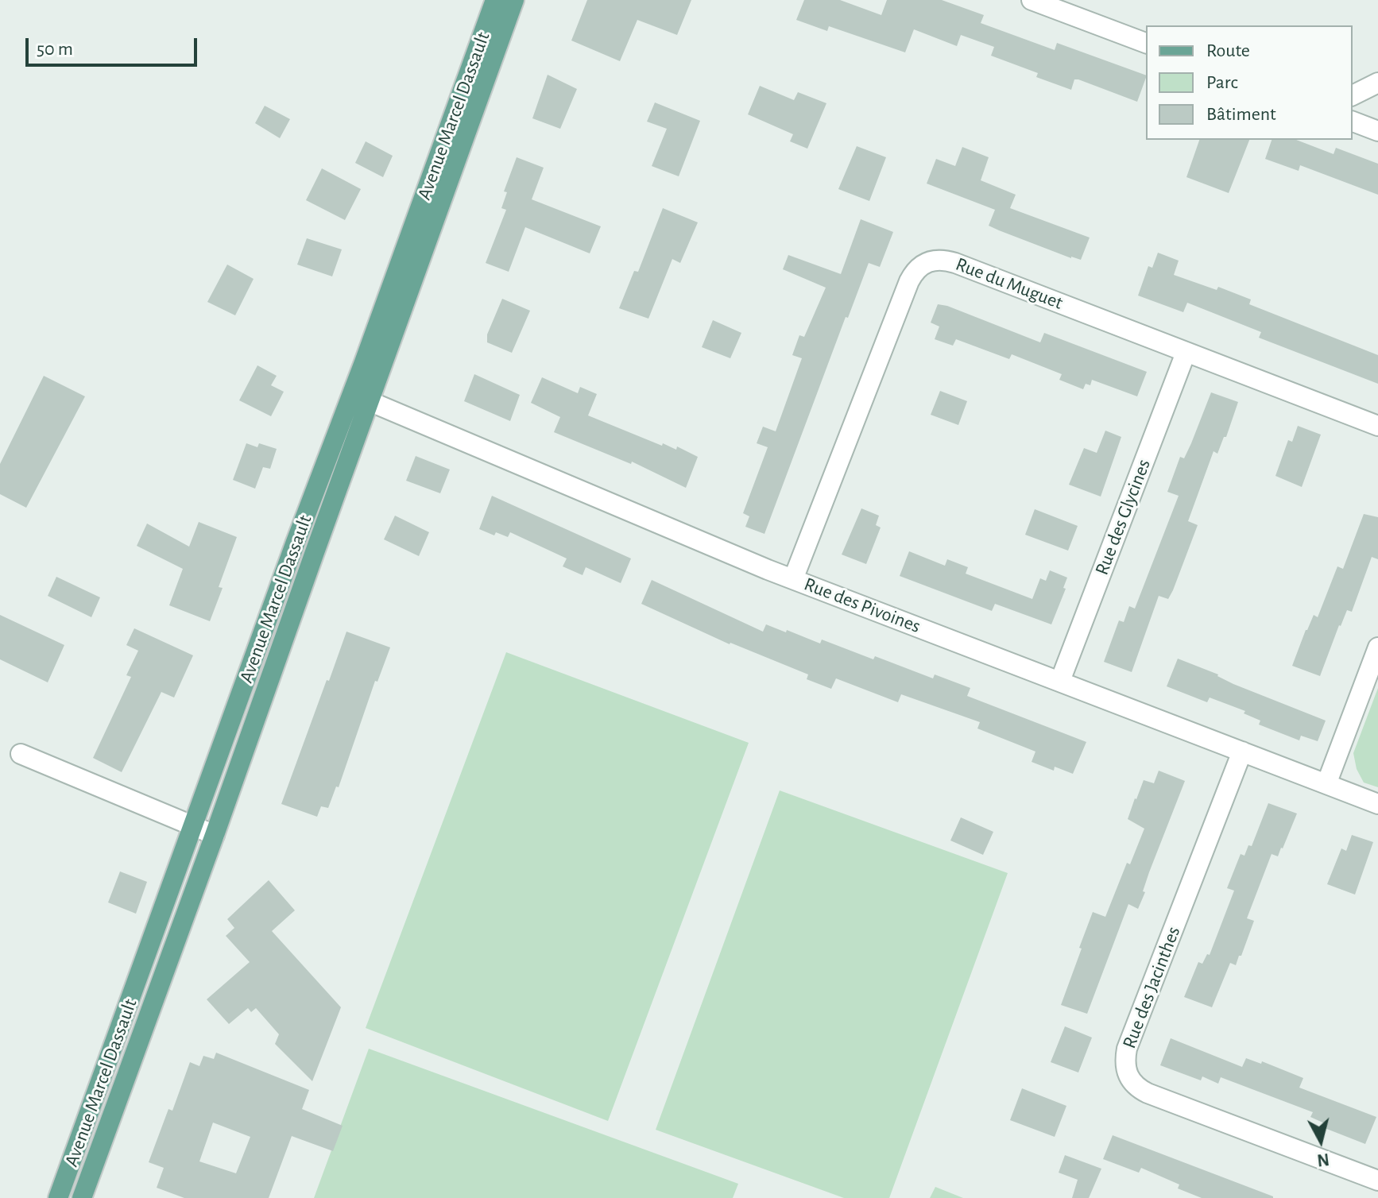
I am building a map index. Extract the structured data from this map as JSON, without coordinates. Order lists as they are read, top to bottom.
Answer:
{
  "streets": {
    "main road": ["Avenue Marcel Dassault"],
    "street": [
      "Rue du Muguet",
      "Rue des Glycines",
      "Rue des Pivoines",
      "Rue des Jacinthes"
    ]
  },
  "crossings": [
    ["Avenue Marcel Dassault", "Rue des Pivoines"],
    ["Rue du Muguet", "Rue des Glycines"],
    ["Rue du Muguet", "Rue des Pivoines"],
    ["Rue des Glycines", "Rue des Pivoines"],
    ["Rue des Pivoines", "Rue des Jacinthes"]
  ],
  "legend": ["Route", "Parc", "Bâtiment"],
  "scale_bar": "50 m",
  "north": "bottom"
}
